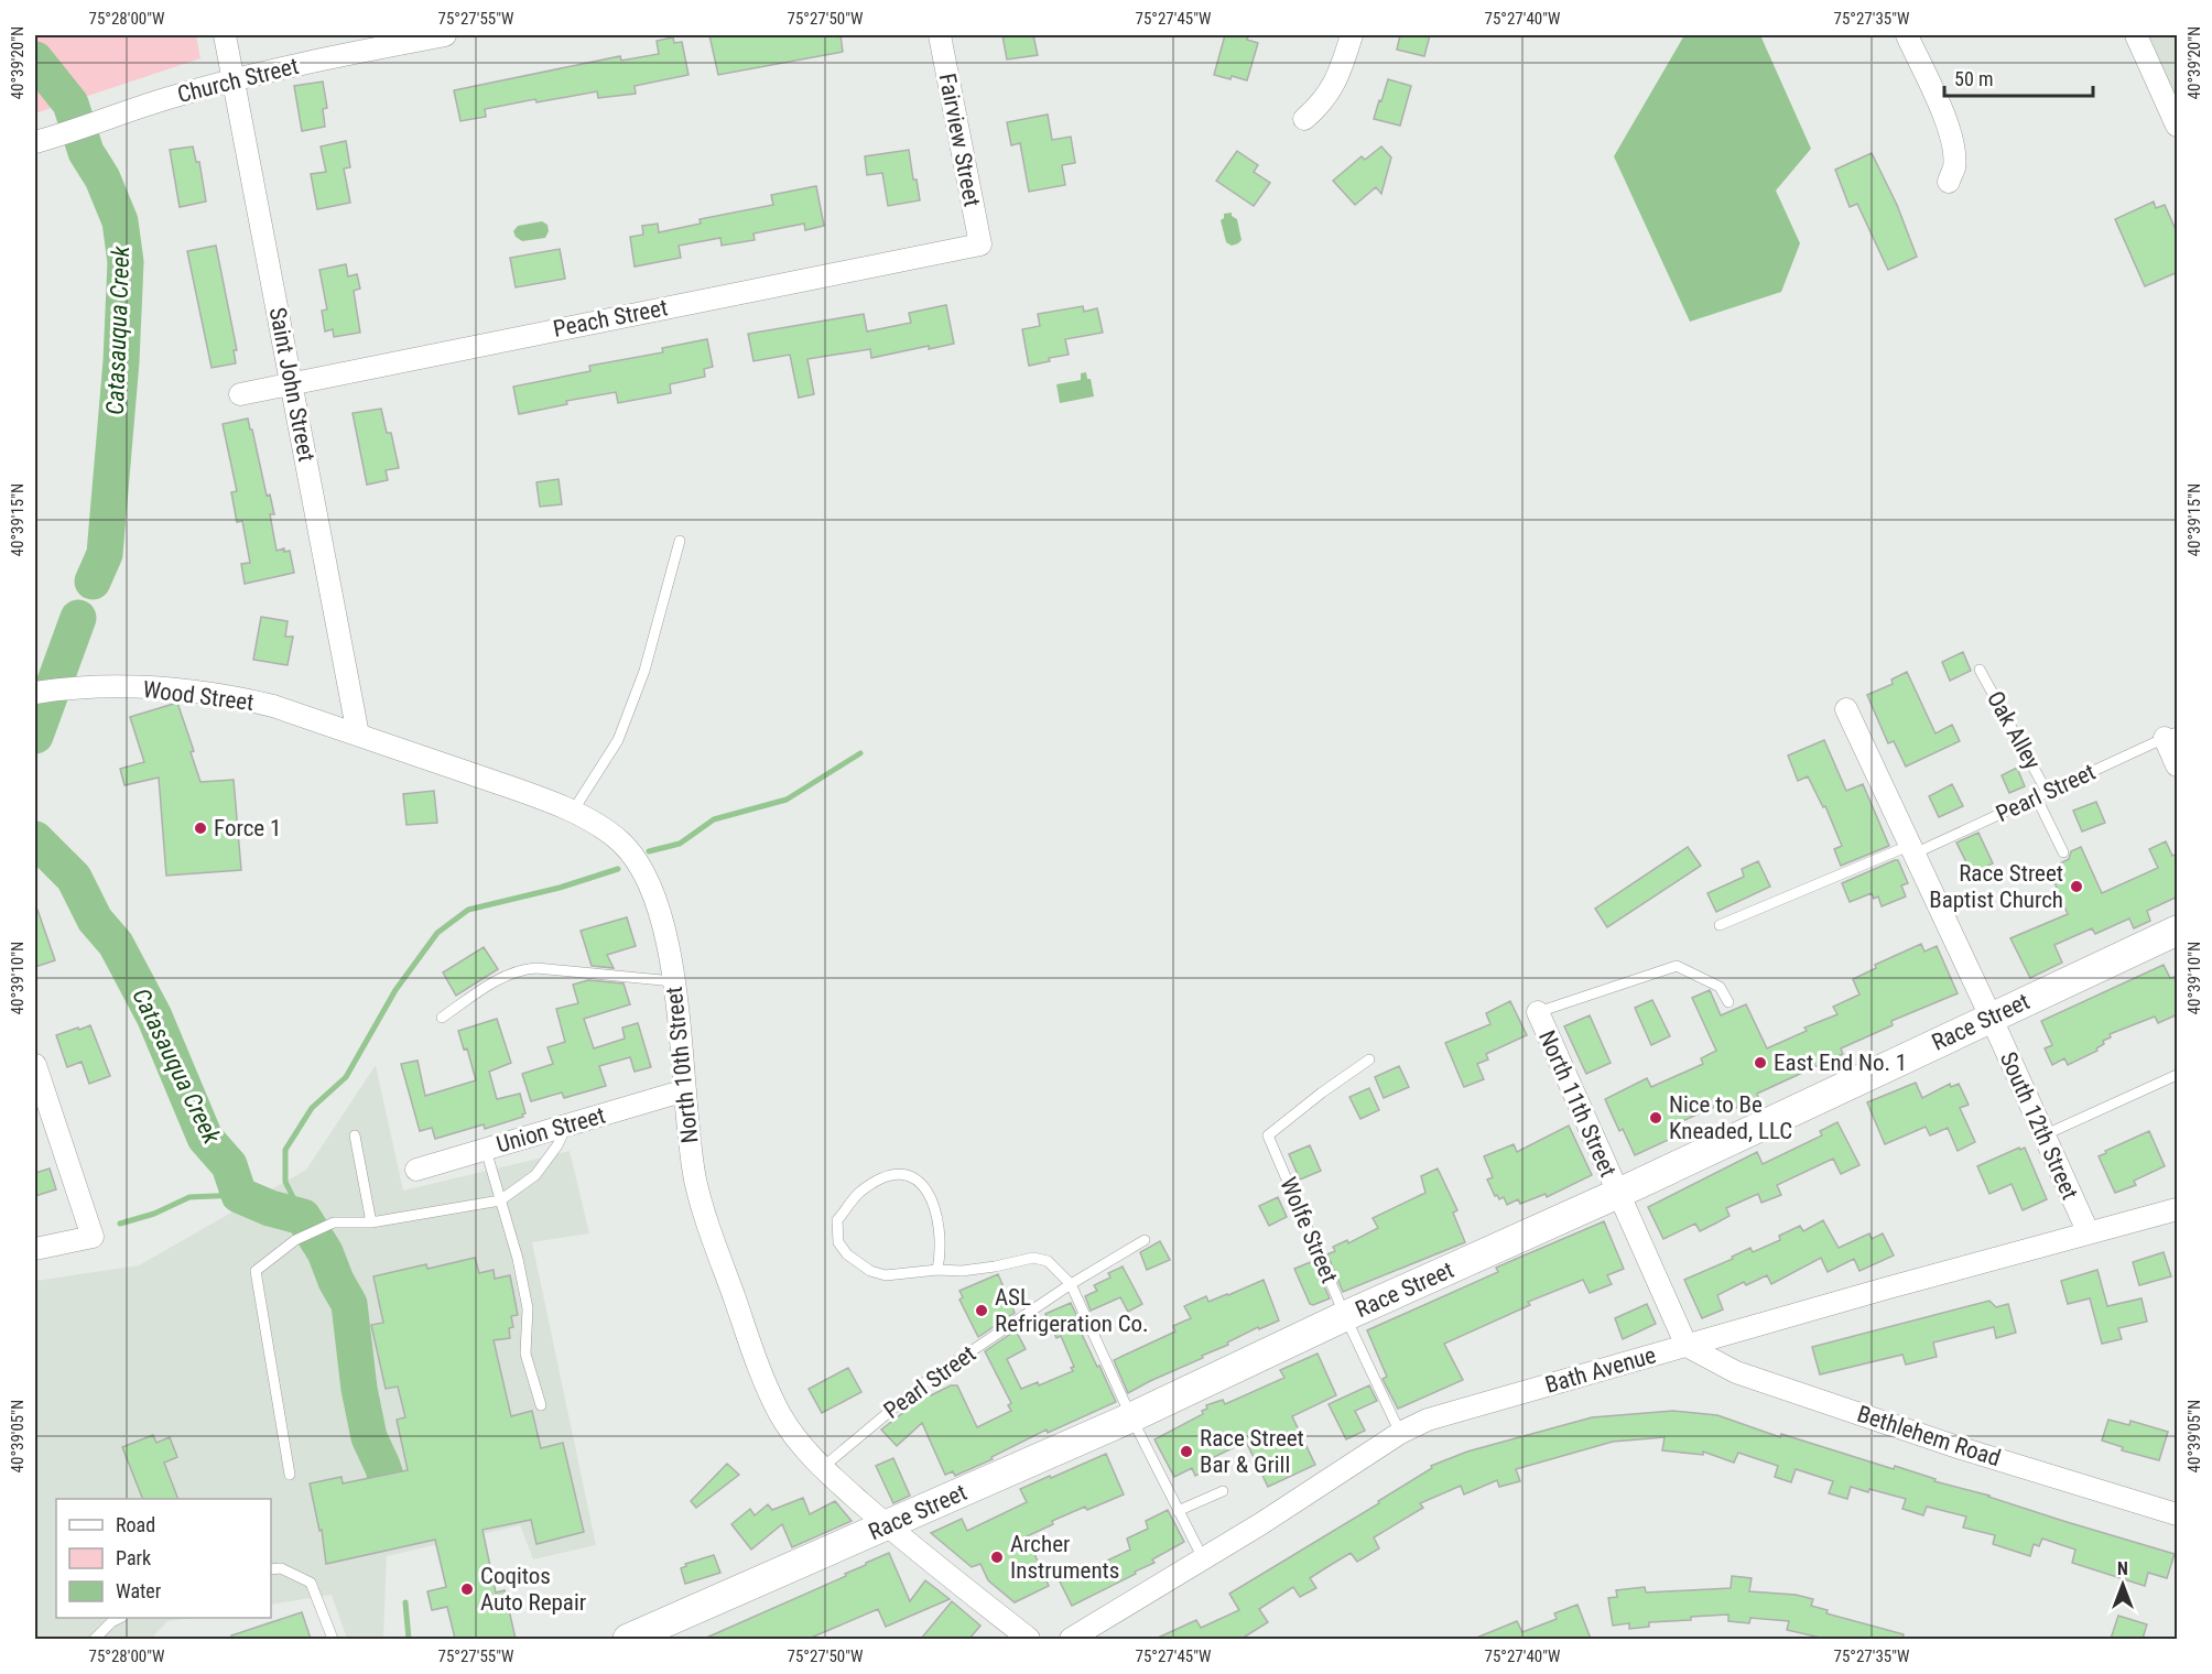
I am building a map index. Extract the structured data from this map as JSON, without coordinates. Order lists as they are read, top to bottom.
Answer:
{
  "streets": {
    "main road": ["Race Street"],
    "street": [
      "Church Street",
      "Fairview Street",
      "Peach Street",
      "Saint John Street",
      "Wood Street",
      "North 10th Street",
      "North 11th Street",
      "South 12th Street",
      "Union Street",
      "Bath Avenue",
      "Bethlehem Road"
    ],
    "lane": ["Oak Alley", "Pearl Street", "Wolfe Street"]
  },
  "crossings": [
    ["Church Street", "Saint John Street"],
    ["Fairview Street", "Peach Street"],
    ["Peach Street", "Saint John Street"],
    ["Saint John Street", "Wood Street"],
    ["Saint John Street", "North 10th Street"],
    ["Wood Street", "North 10th Street"],
    ["Oak Alley", "Pearl Street"],
    ["Pearl Street", "North 10th Street"],
    ["Pearl Street", "South 12th Street"],
    ["Race Street", "North 10th Street"],
    ["Race Street", "North 11th Street"],
    ["Race Street", "South 12th Street"],
    ["Race Street", "Wolfe Street"],
    ["North 10th Street", "Union Street"],
    ["North 11th Street", "Bath Avenue"],
    ["North 11th Street", "Bethlehem Road"],
    ["South 12th Street", "Bath Avenue"],
    ["Wolfe Street", "Bath Avenue"],
    ["Bath Avenue", "Bethlehem Road"]
  ],
  "water": ["Catasauqua Creek"],
  "places": [
    "Force 1",
    "Race Street Baptist Church",
    "East End No. 1",
    "Nice to Be Kneaded, LLC",
    "ASL Refrigeration Co.",
    "Race Street Bar & Grill",
    "Archer Instruments",
    "Coqitos Auto Repair"
  ],
  "legend": ["Road", "Park", "Water"],
  "scale_bar": "50 m",
  "north": "top",
  "coordinates": [
    "75°28'00\"W",
    "75°27'55\"W",
    "75°27'50\"W",
    "75°27'45\"W",
    "75°27'40\"W",
    "75°27'35\"W",
    "40°39'20\"N",
    "40°39'15\"N",
    "40°39'10\"N",
    "40°39'05\"N"
  ]
}
